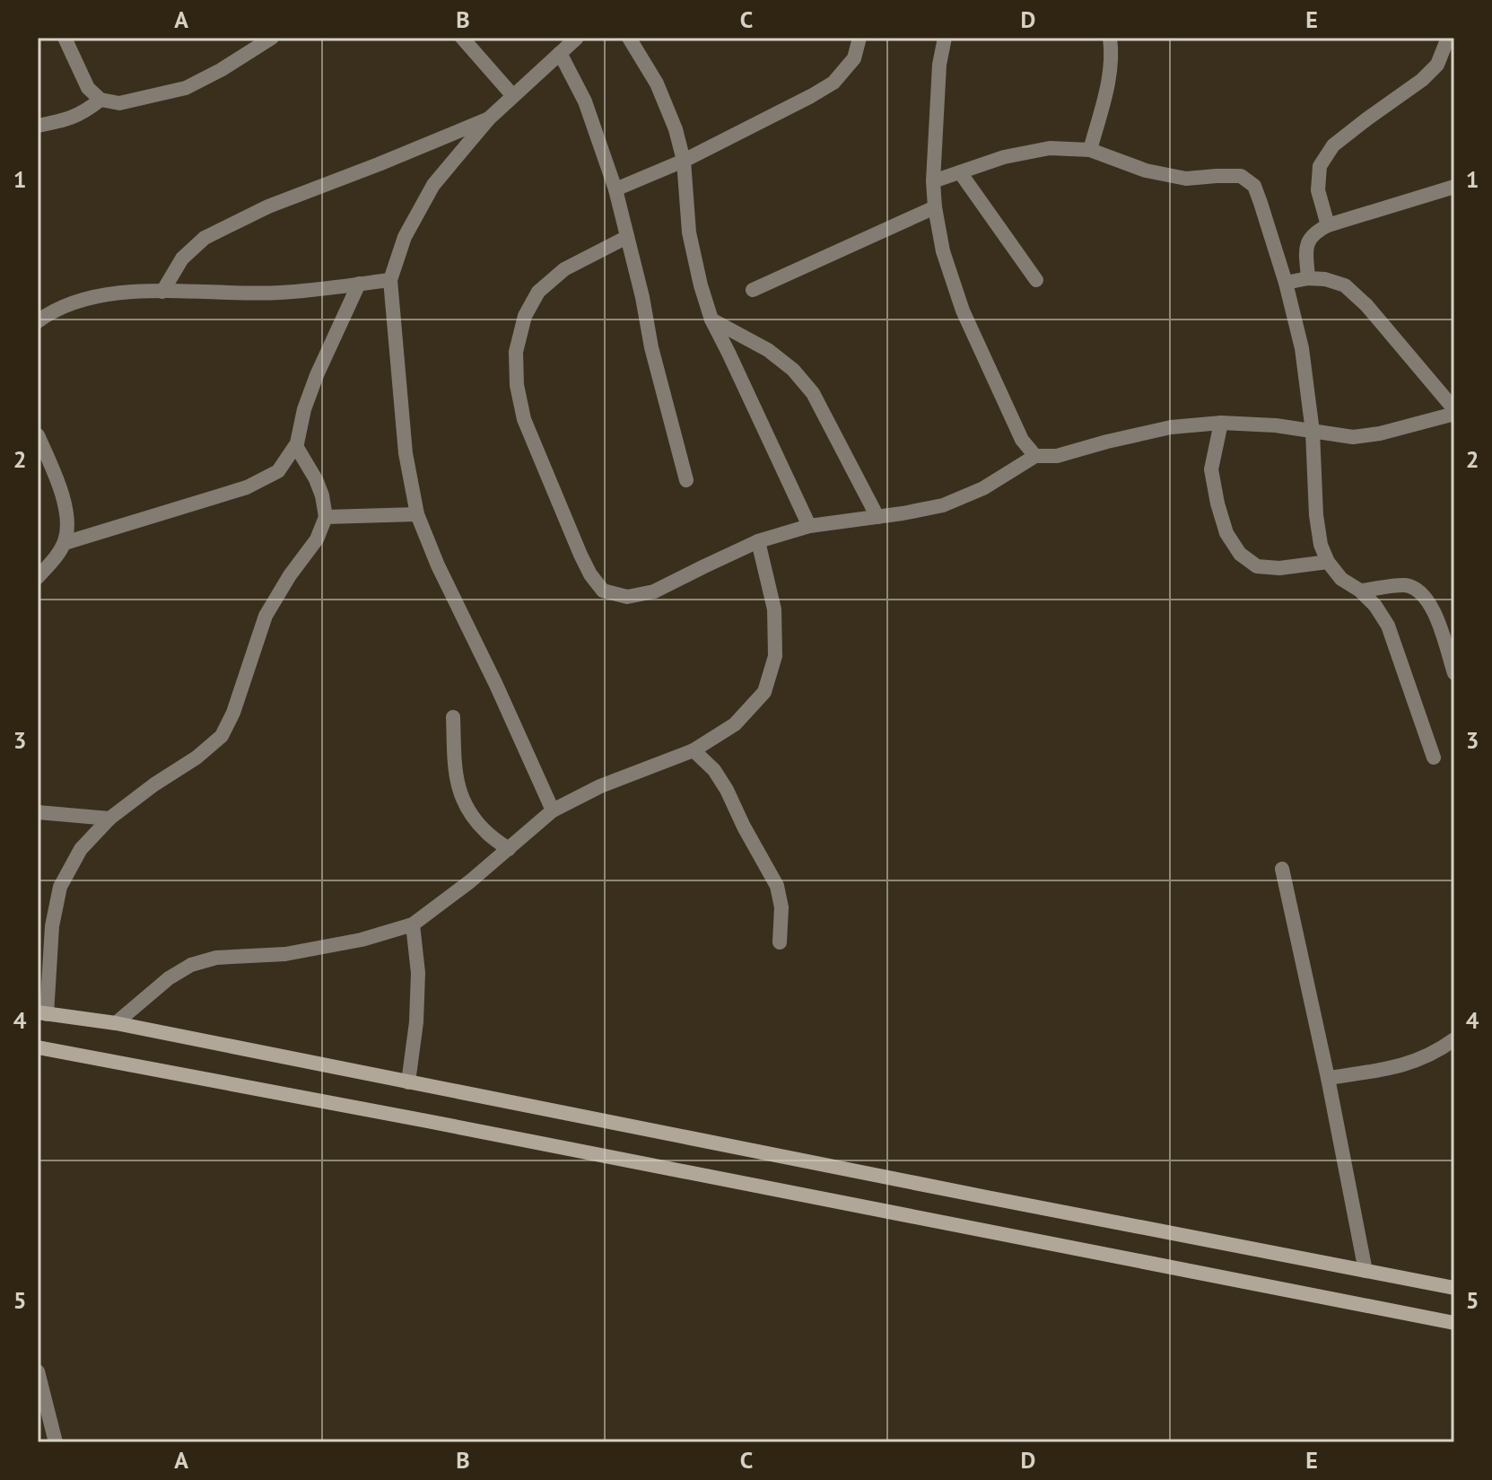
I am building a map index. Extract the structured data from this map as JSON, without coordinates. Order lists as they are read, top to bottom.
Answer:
{
  "grid": {
    "columns": [
      "A",
      "B",
      "C",
      "D",
      "E"
    ],
    "rows": [
      "1",
      "2",
      "3",
      "4",
      "5"
    ]
  }
}
